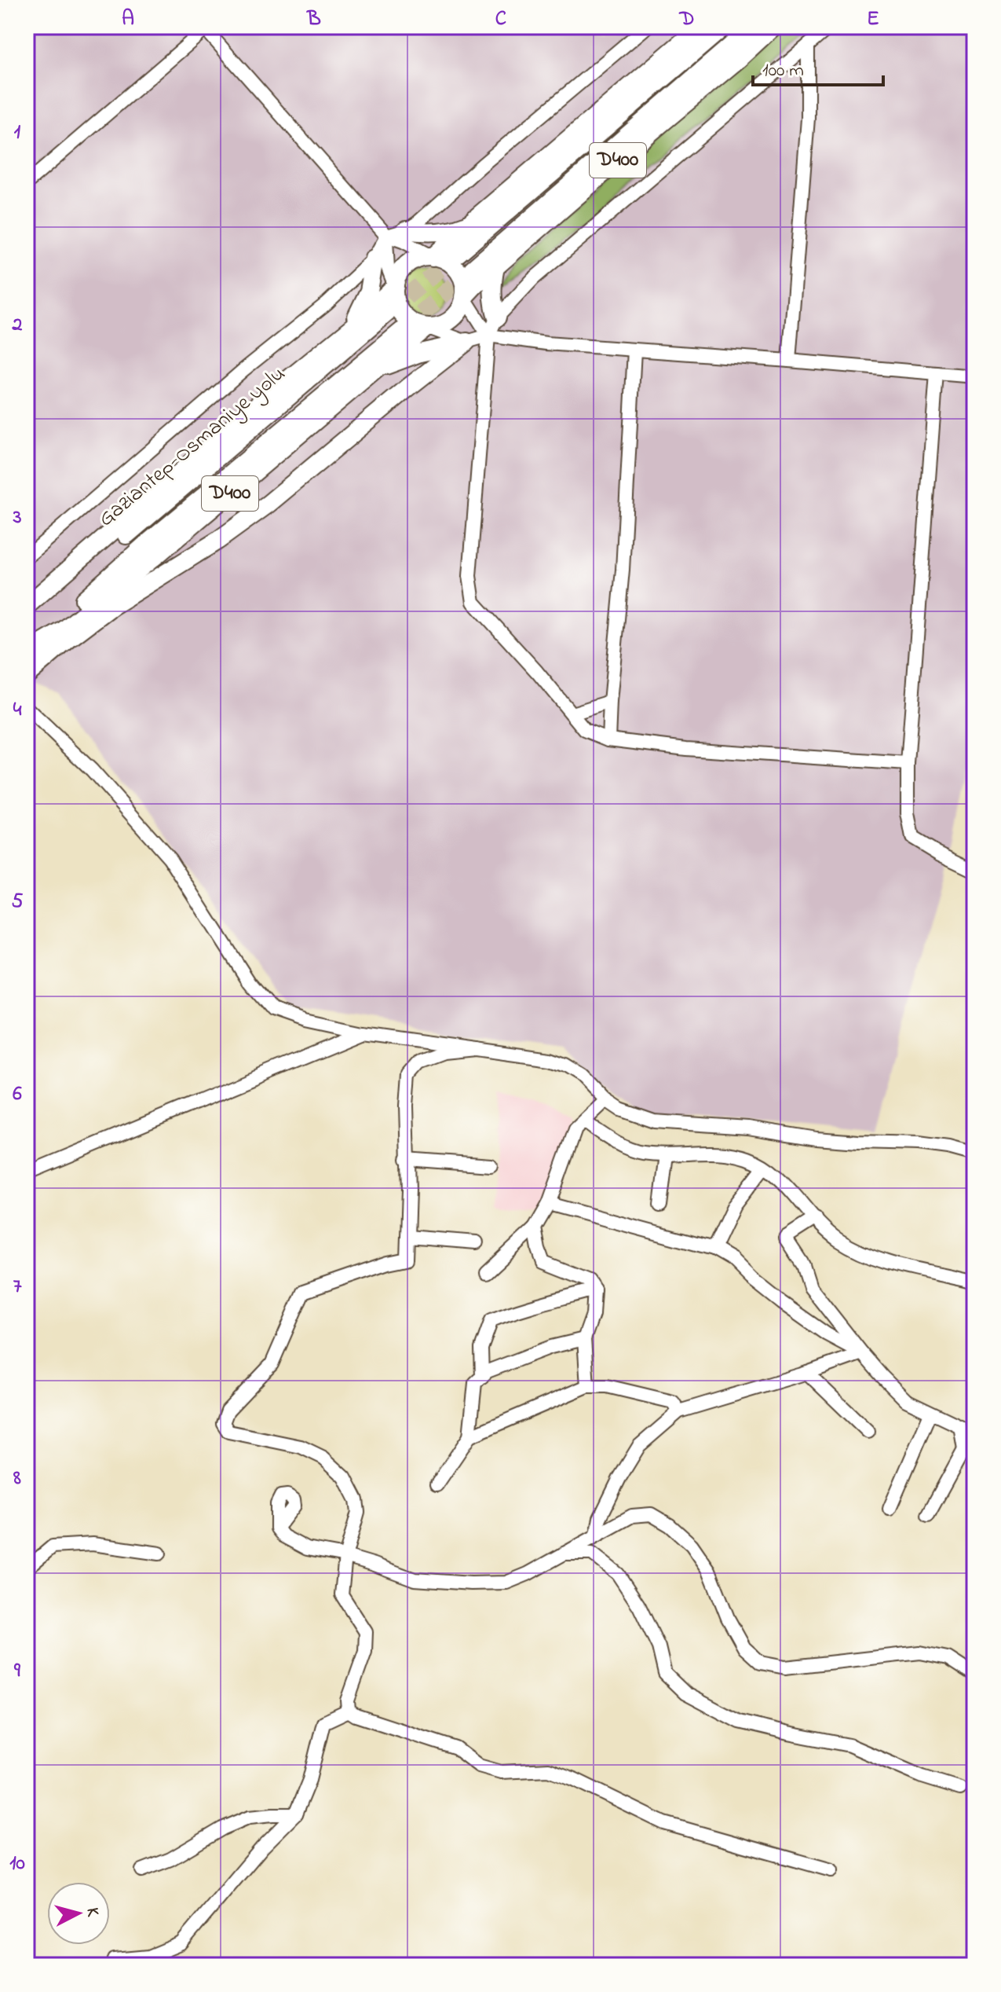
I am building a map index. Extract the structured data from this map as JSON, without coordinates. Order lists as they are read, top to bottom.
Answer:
{
  "streets": {
    "highway": ["D400", "Gaziantep-Osmaniye yolu"]
  },
  "crossings": [
    ["D400", "Gaziantep-Osmaniye yolu"]
  ],
  "scale_bar": "100 m",
  "north": "right",
  "grid": {
    "columns": [
      "A",
      "B",
      "C",
      "D",
      "E"
    ],
    "rows": [
      "1",
      "2",
      "3",
      "4",
      "5",
      "6",
      "7",
      "8",
      "9",
      "10"
    ]
  }
}
